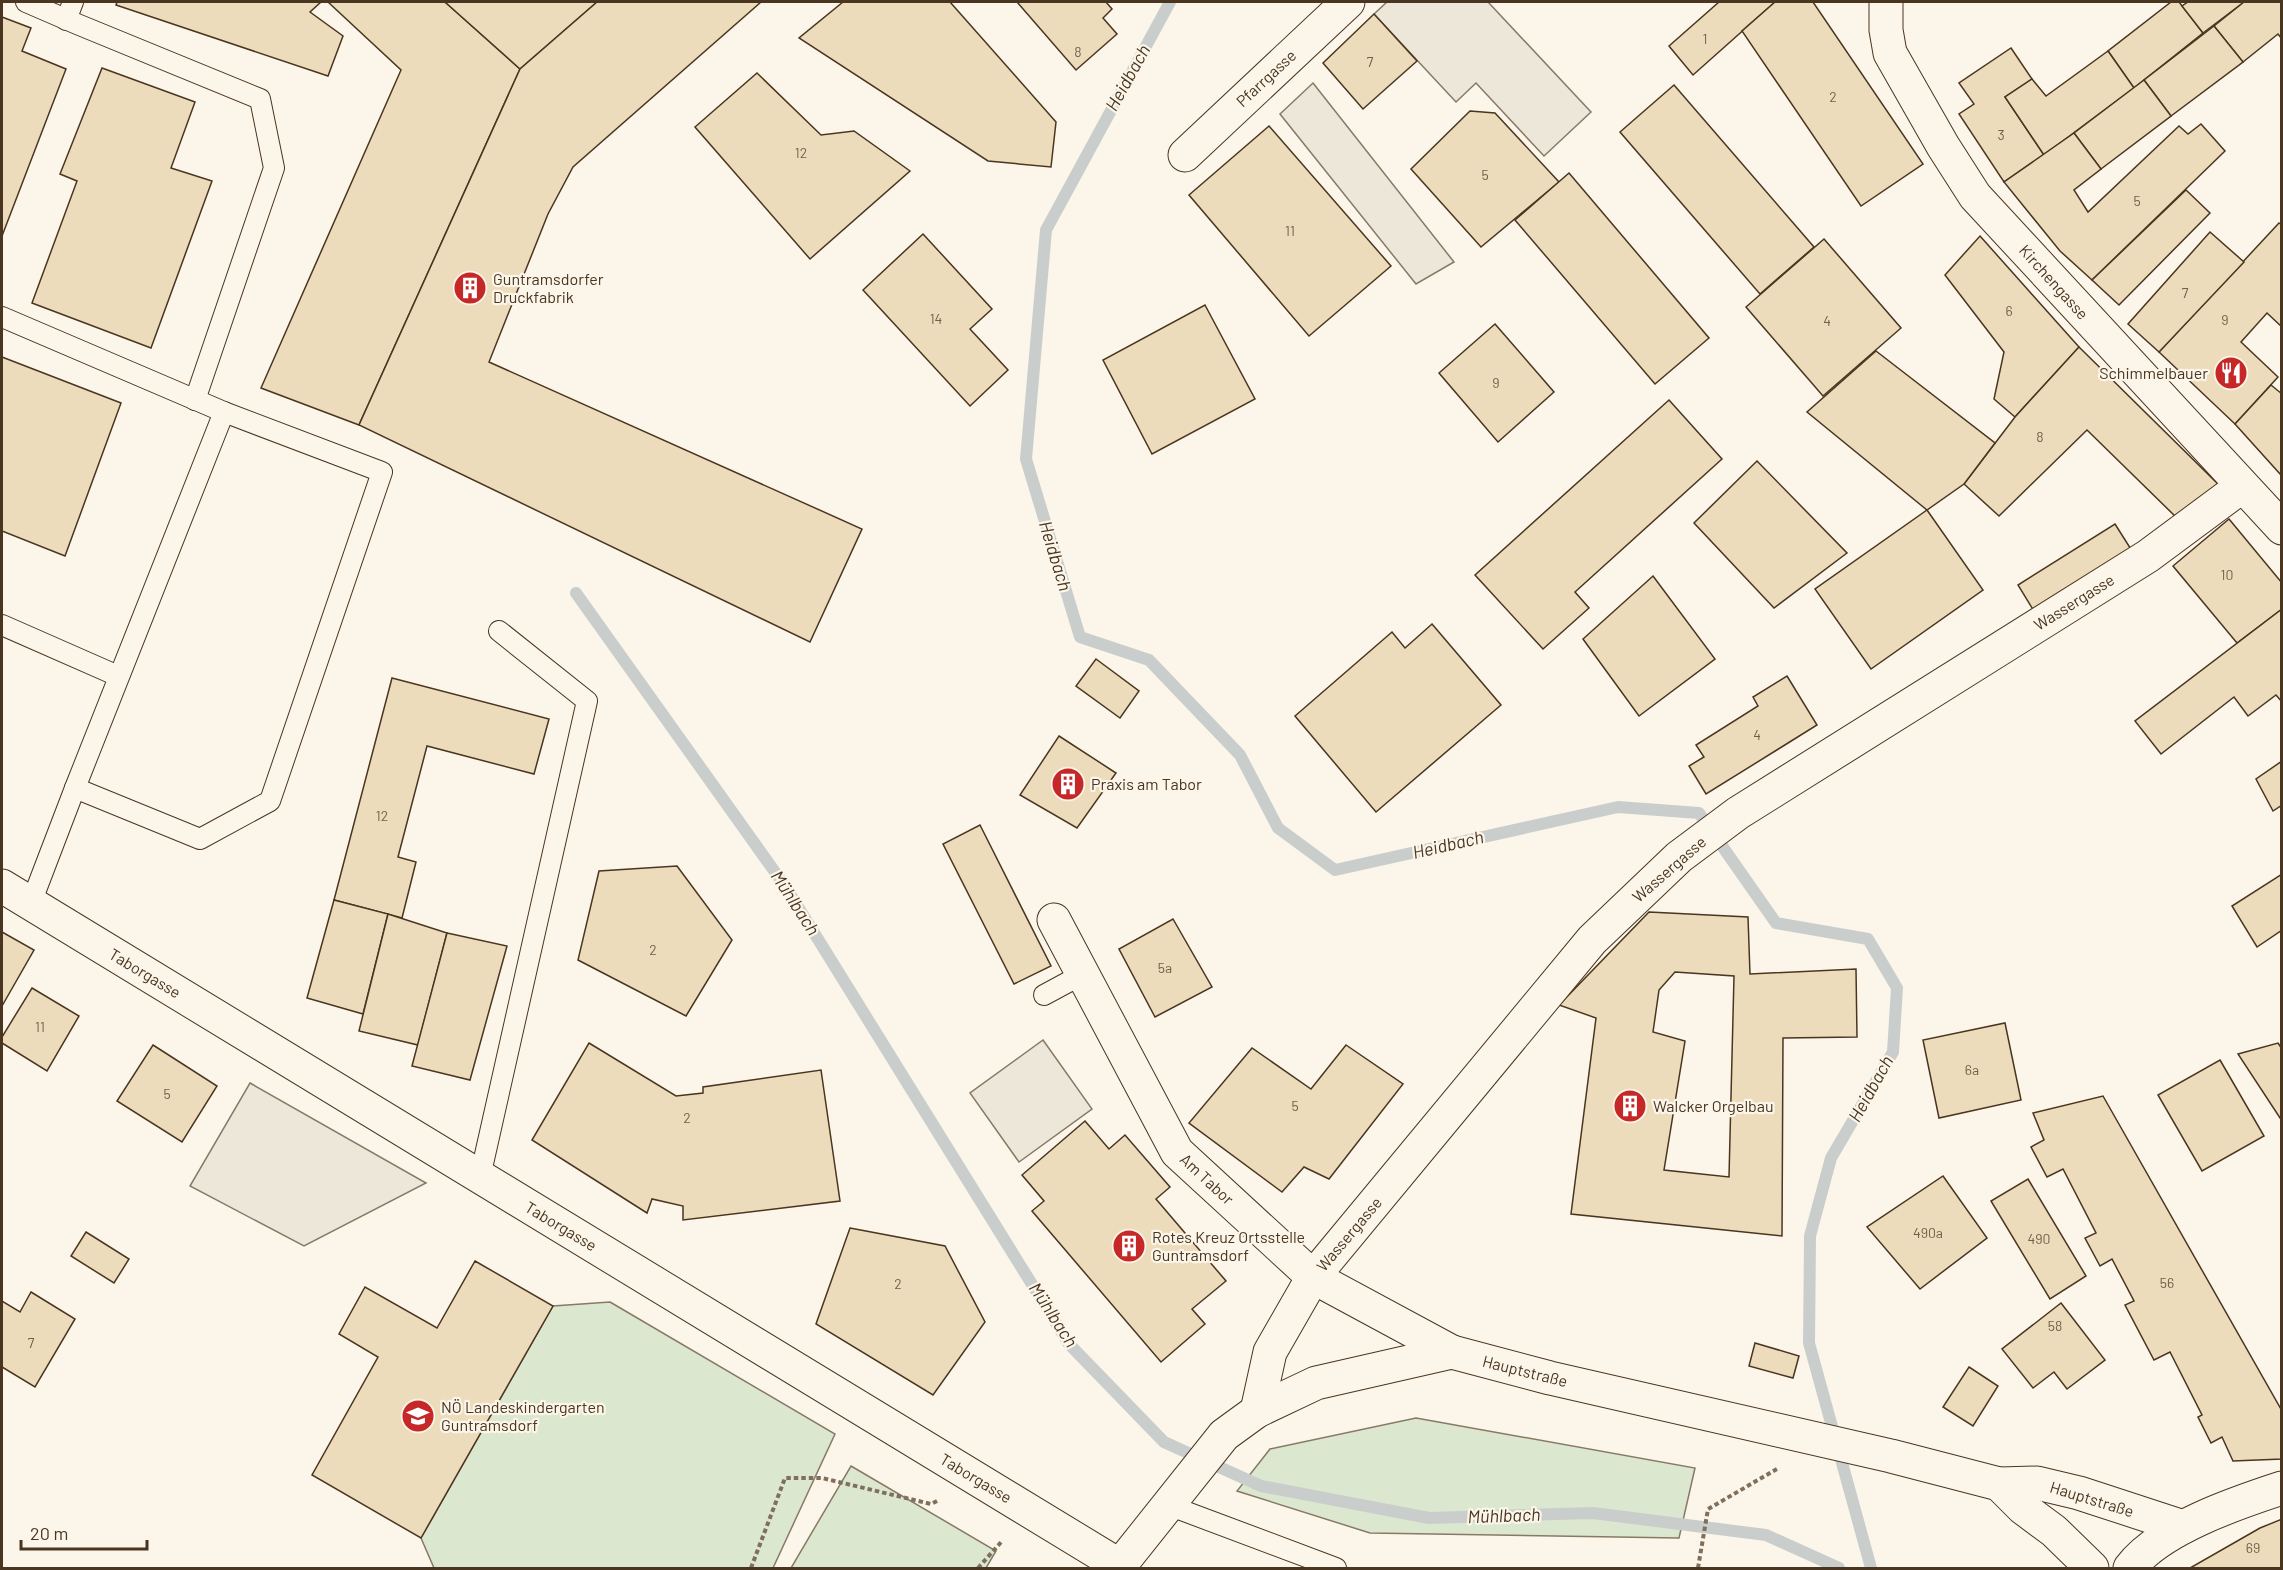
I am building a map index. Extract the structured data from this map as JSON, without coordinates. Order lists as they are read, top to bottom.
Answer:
{
  "streets": {
    "street": [
      "Pfarrgasse",
      "Kirchengasse",
      "Wassergasse",
      "Taborgasse",
      "Am Tabor",
      "Hauptstraße"
    ]
  },
  "crossings": [
    ["Kirchengasse", "Wassergasse"],
    ["Wassergasse", "Am Tabor"],
    ["Wassergasse", "Hauptstraße"],
    ["Taborgasse", "Hauptstraße"],
    ["Am Tabor", "Hauptstraße"]
  ],
  "water": ["Heidbach", "Mühlbach"],
  "places": {
    "building": [
      "Guntramsdorfer Druckfabrik",
      "Praxis am Tabor",
      "Walcker Orgelbau",
      "Rotes Kreuz Ortsstelle Guntramsdorf"
    ],
    "restaurant": ["Schimmelbauer"],
    "school or university": ["NÖ Landeskindergarten Guntramsdorf"]
  },
  "house_numbers": [
    "1",
    "8",
    "7",
    "2",
    "3",
    "12",
    "5",
    "5",
    "11",
    "7",
    "6",
    "14",
    "9",
    "4",
    "9",
    "8",
    "10",
    "4",
    "12",
    "2",
    "5a",
    "11",
    "6a",
    "5",
    "5",
    "2",
    "490a",
    "490",
    "56",
    "2",
    "58",
    "7",
    "69"
  ],
  "scale_bar": "20 m"
}
